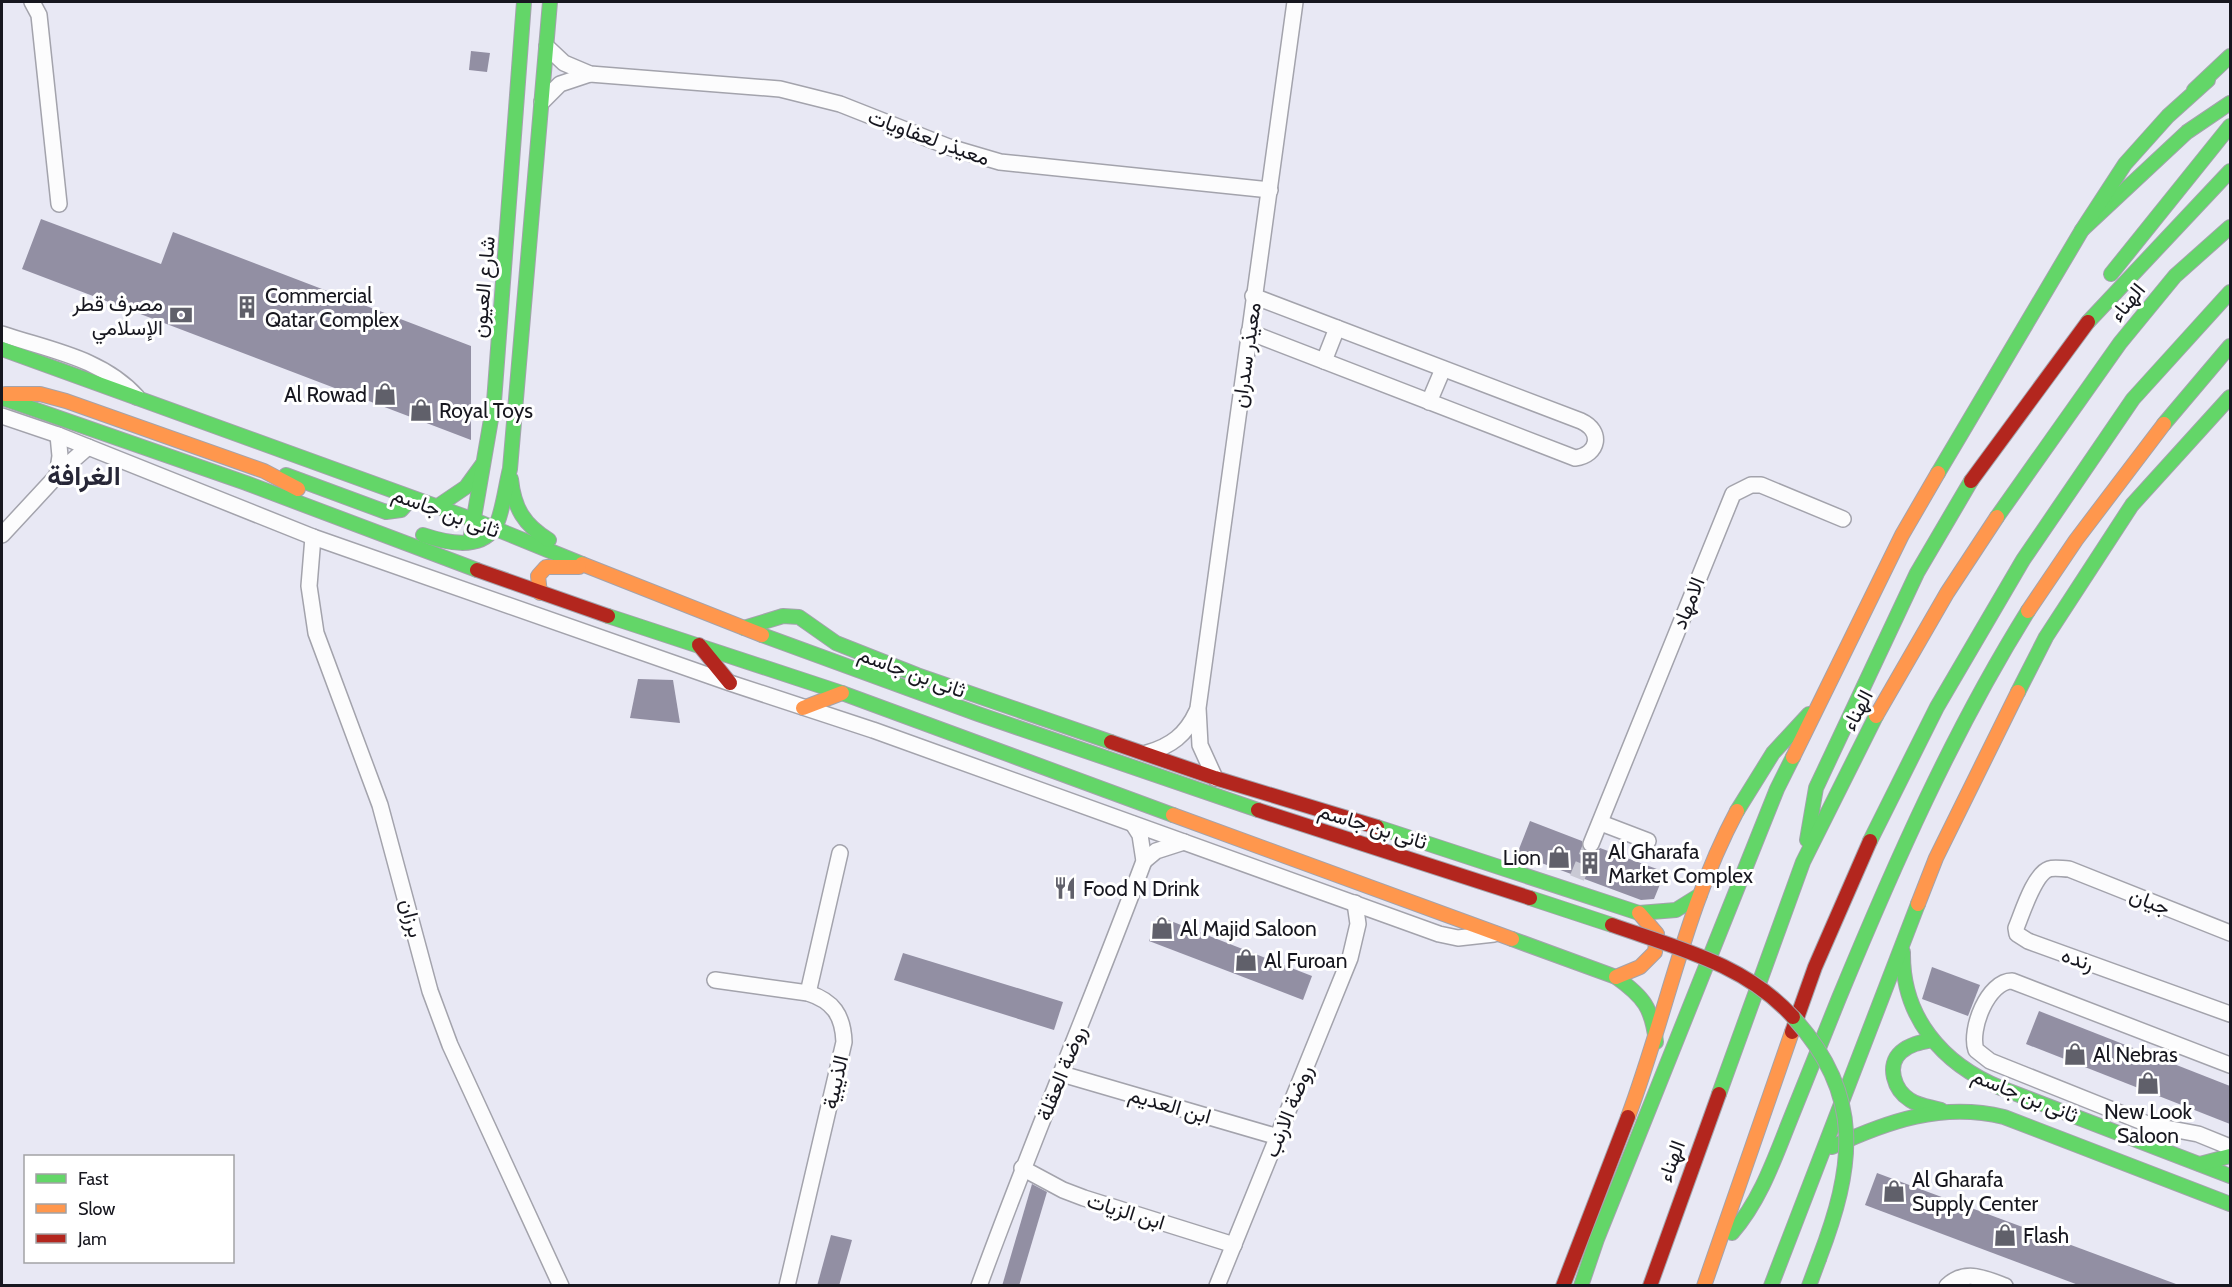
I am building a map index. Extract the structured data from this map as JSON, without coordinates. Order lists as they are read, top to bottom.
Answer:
{
  "streets": {
    "main road": ["شارع العيون", "الهناء", "ثانى بن جاسم"],
    "street": [
      "معيذر لعفاويات",
      "معيذر سدران",
      "الامهاد",
      "جيان",
      "برزان",
      "رنده",
      "روضة العقلة",
      "الذيبية",
      "ابن العديم",
      "روضة الارنب",
      "ابن الزيات"
    ]
  },
  "crossings": [
    ["معيذر لعفاويات", "شارع العيون"],
    ["معيذر لعفاويات", "معيذر سدران"],
    ["شارع العيون", "ثانى بن جاسم"],
    ["معيذر سدران", "ثانى بن جاسم"],
    ["ثانى بن جاسم", "برزان"],
    ["ثانى بن جاسم", "رنده"],
    ["ثانى بن جاسم", "روضة الارنب"],
    ["جيان", "رنده"],
    ["روضة العقلة", "ابن العديم"],
    ["روضة العقلة", "ابن الزيات"],
    ["ابن العديم", "روضة الارنب"],
    ["روضة الارنب", "ابن الزيات"]
  ],
  "districts": ["الغرافة"],
  "places": {
    "building": ["Commercial Qatar Complex", "Al Gharafa Market Complex"],
    "bank": ["مصرف قطر الإسلامي"],
    "shop": [
      "Al Rowad",
      "Royal Toys",
      "Lion",
      "Al Majid Saloon",
      "Al Furoan",
      "Al Nebras",
      "New Look Saloon",
      "Al Gharafa Supply Center",
      "Flash"
    ],
    "restaurant": ["Food N Drink"]
  },
  "legend": ["Fast", "Slow", "Jam"]
}
